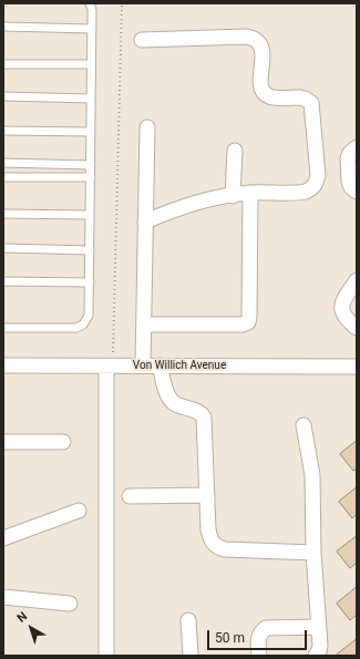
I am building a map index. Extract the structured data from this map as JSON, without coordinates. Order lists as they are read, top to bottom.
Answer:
{
  "streets": {
    "street": ["Von Willich Avenue"]
  },
  "scale_bar": "50 m",
  "north": "top left"
}
